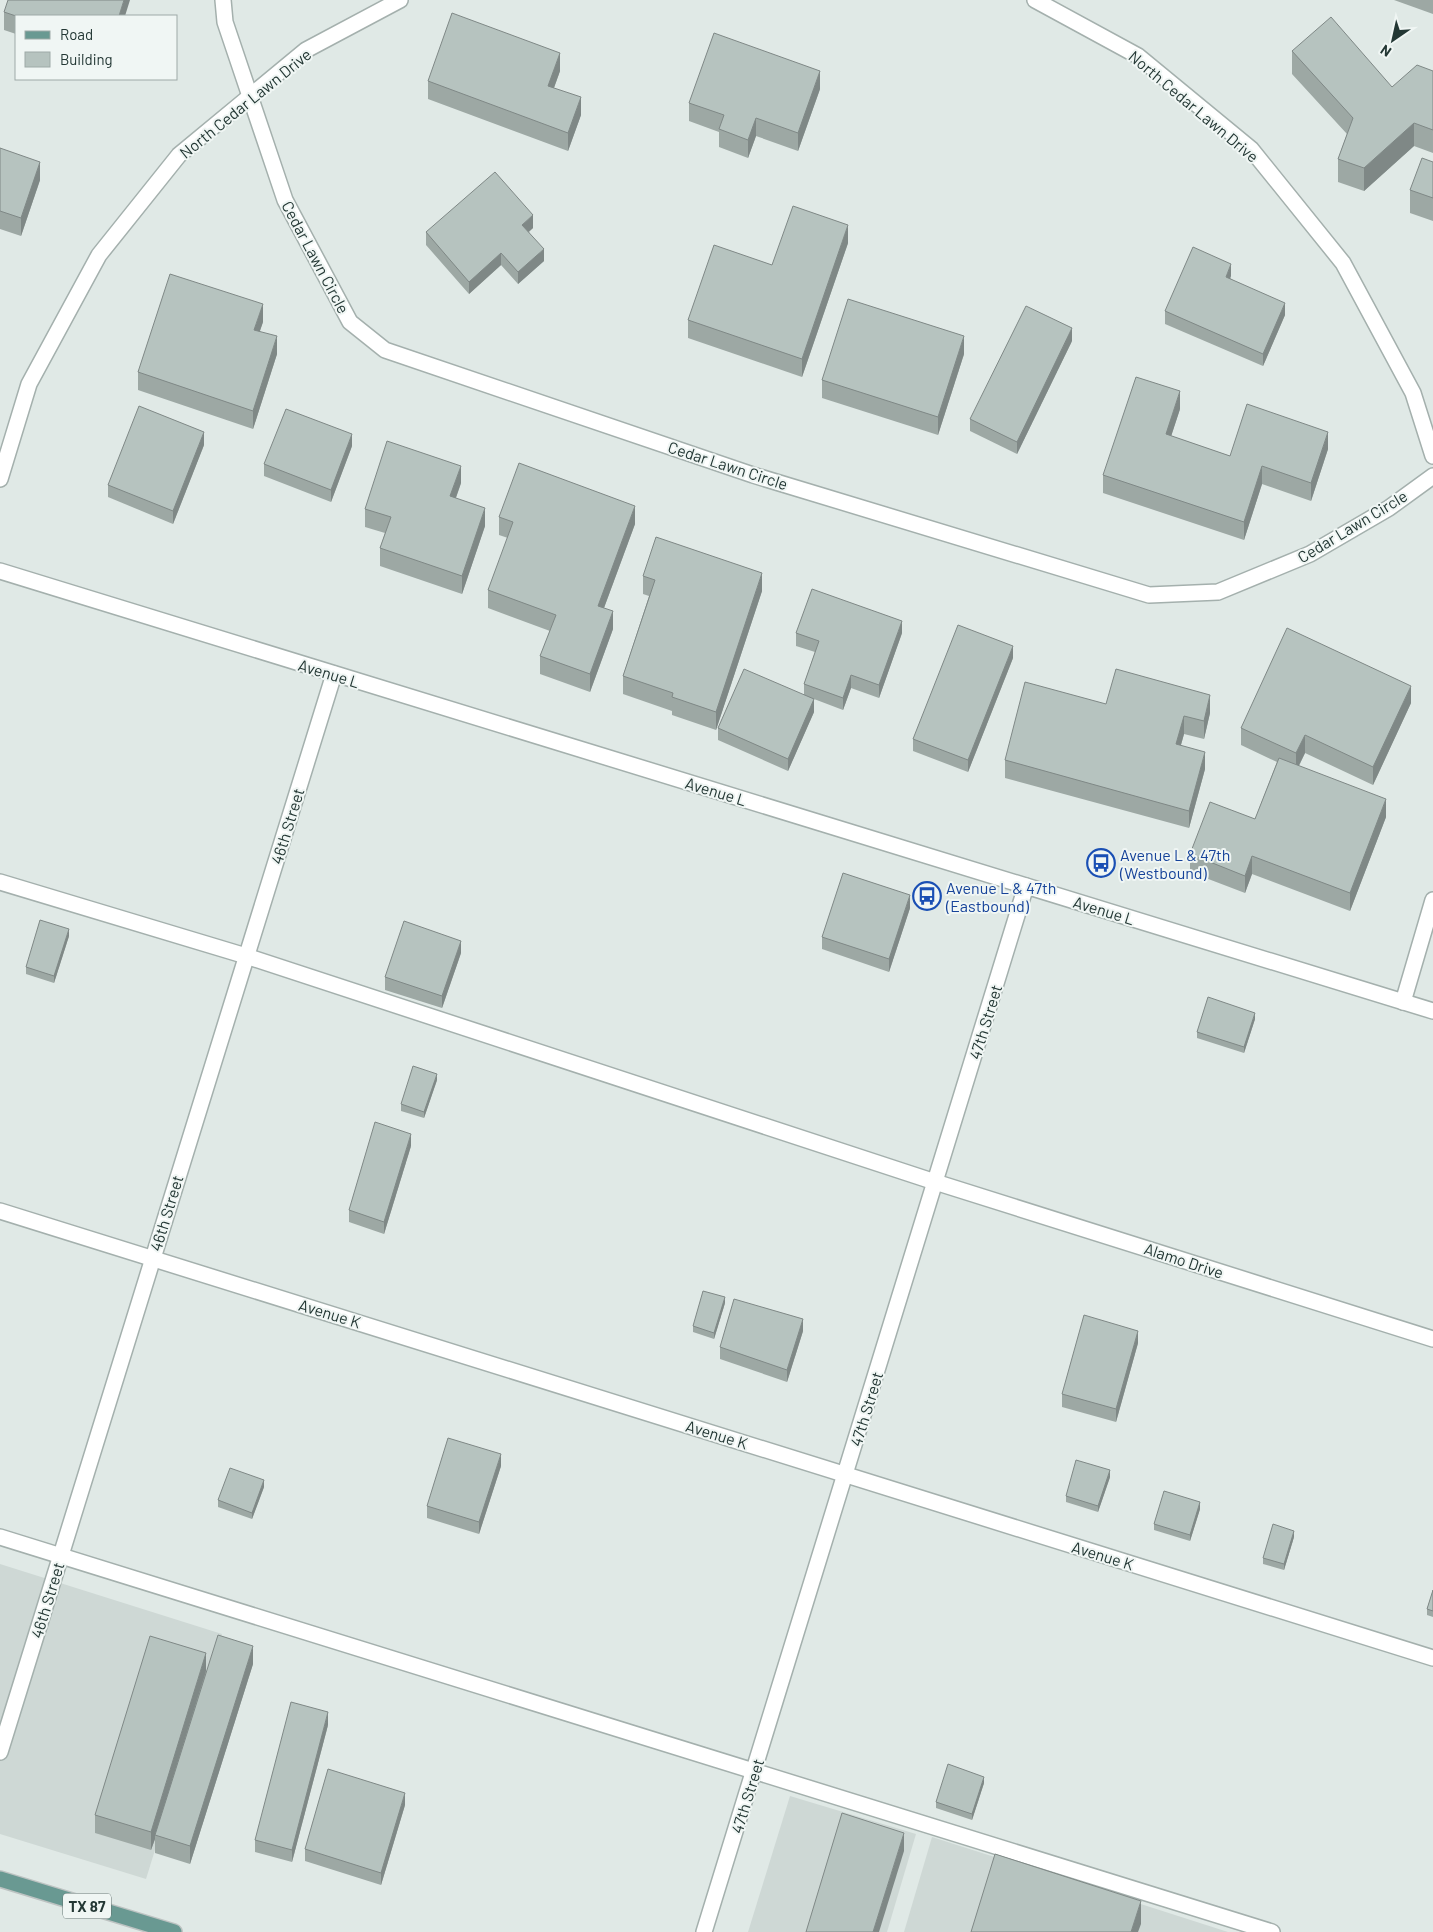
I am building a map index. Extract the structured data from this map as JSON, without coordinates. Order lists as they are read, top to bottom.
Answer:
{
  "streets": {
    "main road": ["TX 87"],
    "street": [
      "North Cedar Lawn Drive",
      "Cedar Lawn Circle",
      "Avenue L",
      "46th Street",
      "47th Street",
      "Alamo Drive",
      "Avenue K"
    ]
  },
  "crossings": [
    ["North Cedar Lawn Drive", "Cedar Lawn Circle"],
    ["Avenue L", "46th Street"],
    ["Avenue L", "47th Street"],
    ["46th Street", "Alamo Drive"],
    ["46th Street", "Avenue K"],
    ["47th Street", "Alamo Drive"],
    ["47th Street", "Avenue K"]
  ],
  "places": {
    "bus stop": ["Avenue L & 47th (Westbound)", "Avenue L & 47th (Eastbound)"]
  },
  "legend": ["Road", "Building"],
  "north": "bottom left"
}
